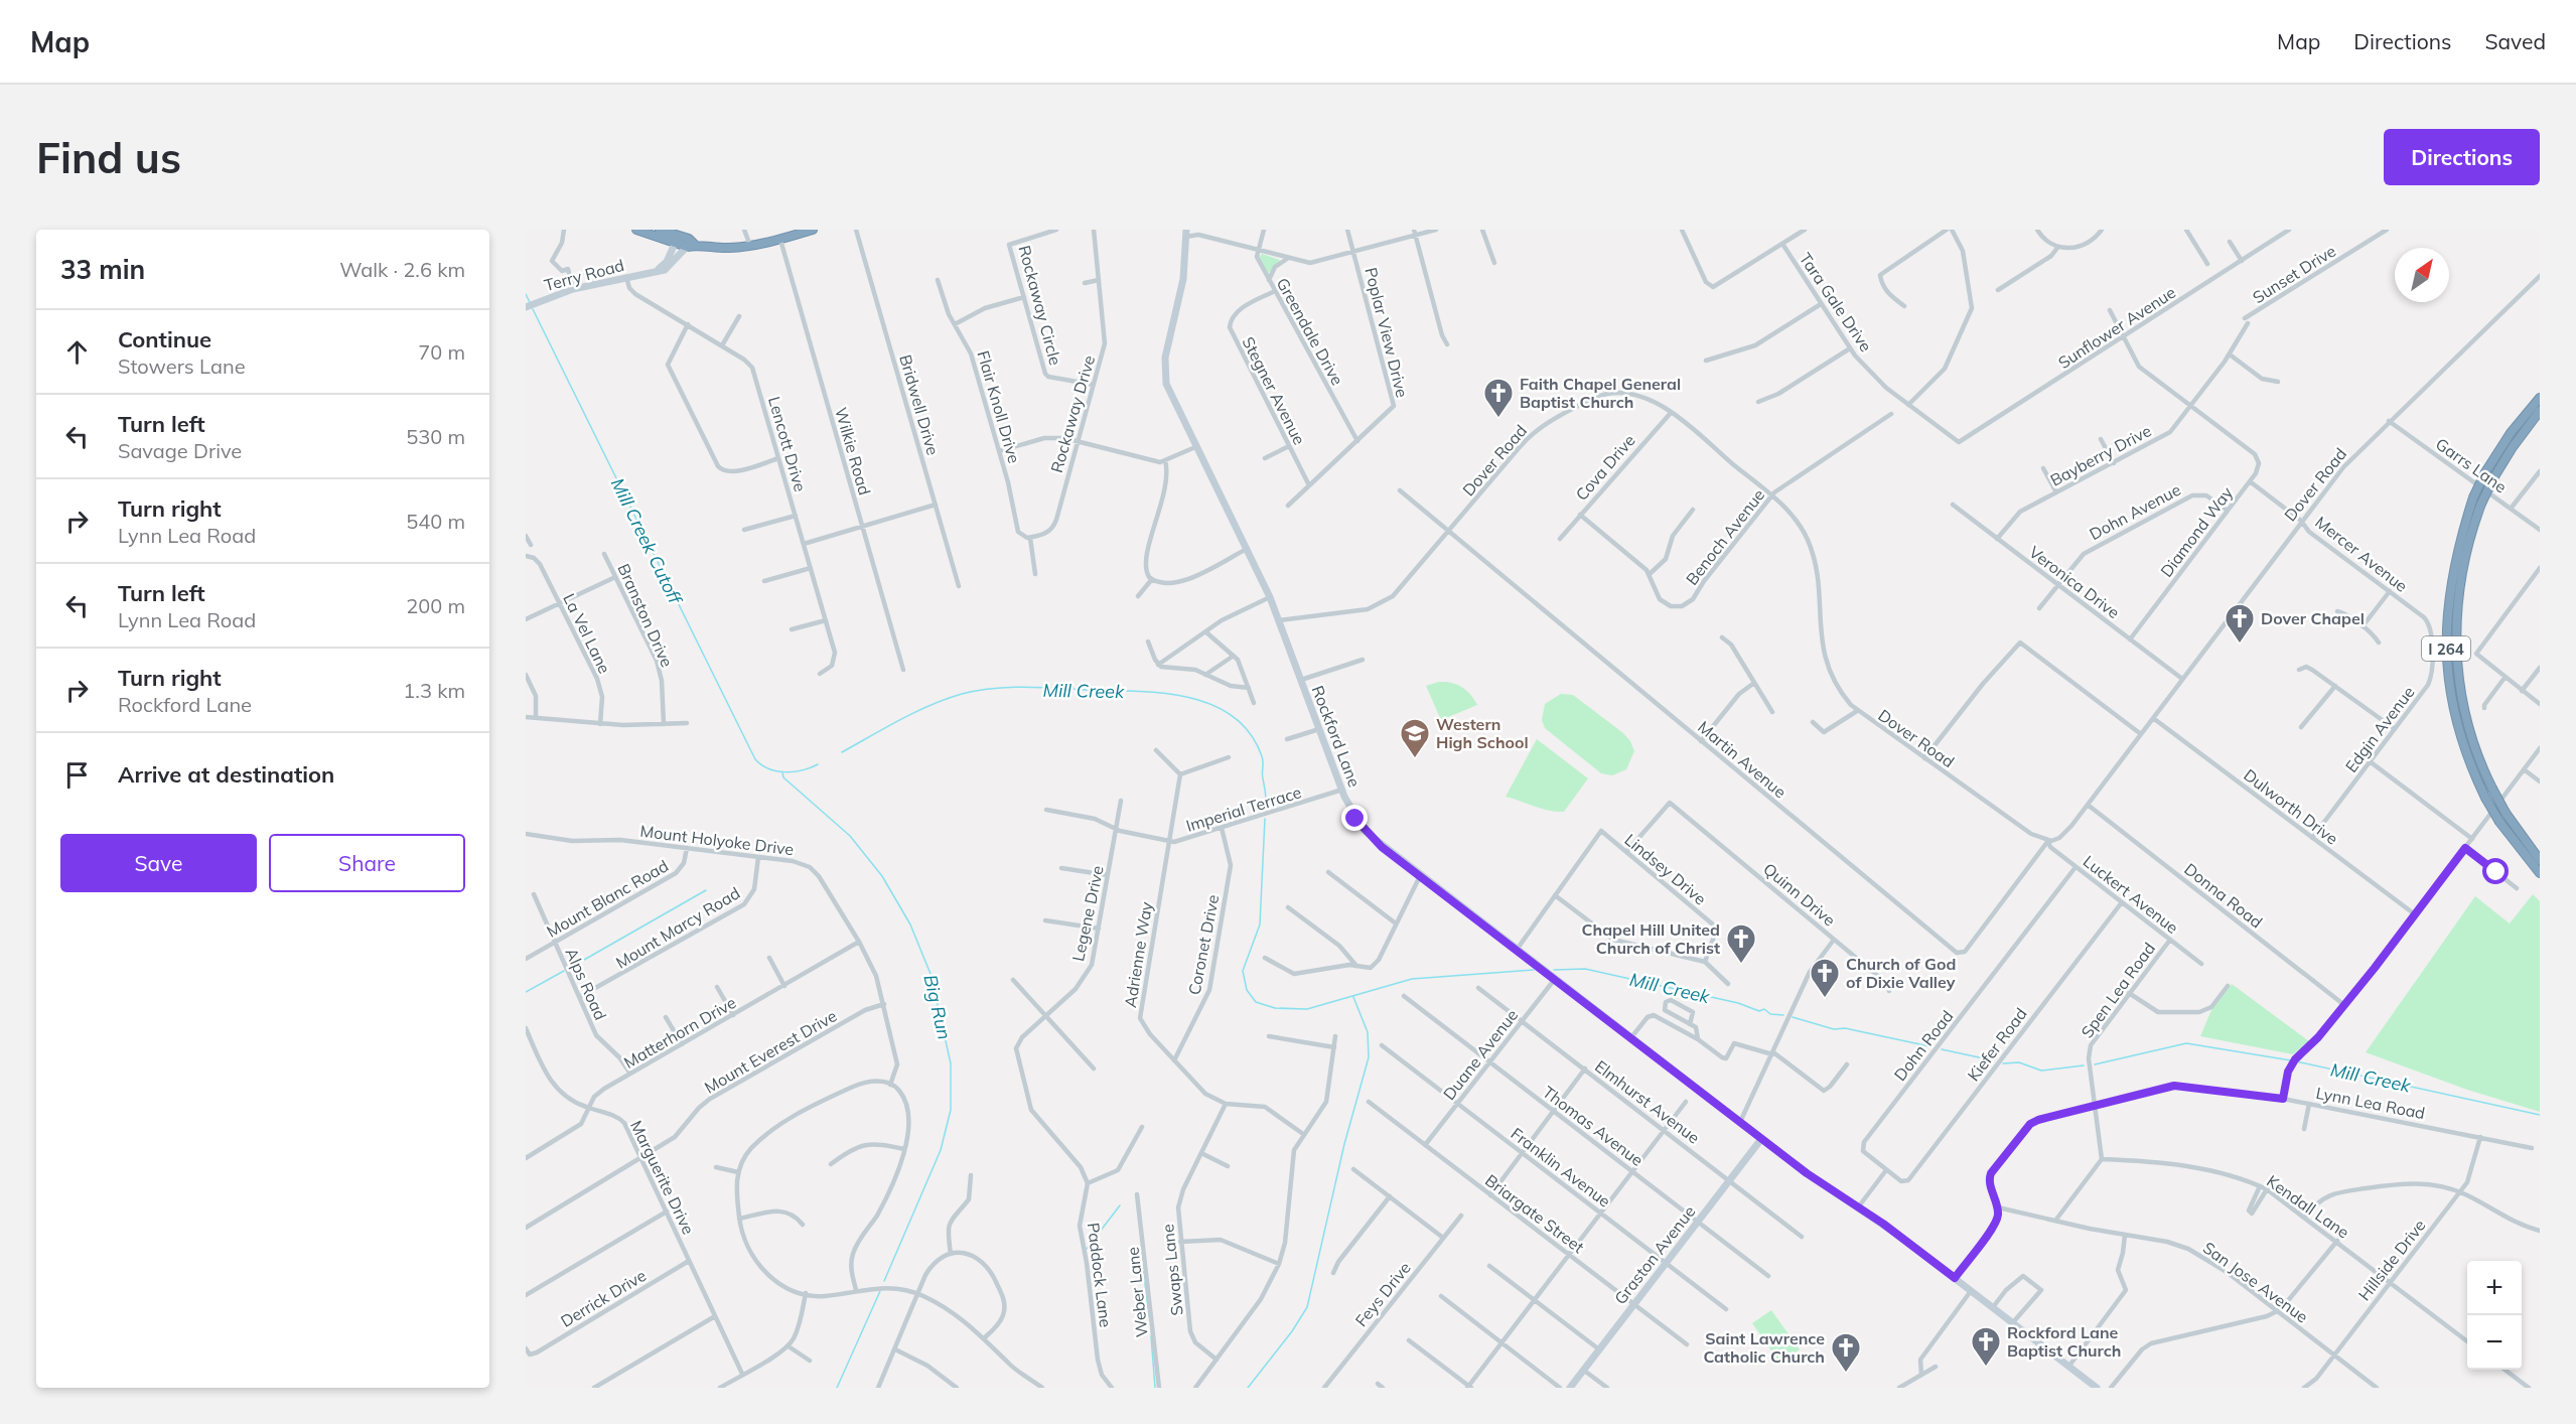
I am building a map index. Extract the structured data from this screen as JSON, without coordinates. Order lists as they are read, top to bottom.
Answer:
{
  "streets": {
    "highway": ["I 264"],
    "main road": ["Terry Road", "Rockford Lane", "Graston Avenue"],
    "street": [
      "Sunset Drive",
      "Tara Gale Drive",
      "Rockaway Circle",
      "Sunflower Avenue",
      "Greendale Drive",
      "Poplar View Drive",
      "Stegner Avenue",
      "Bridwell Drive",
      "Flair Knoll Drive",
      "Rockaway Drive",
      "Lencott Drive",
      "Wilkie Road",
      "Bayberry Drive",
      "Dover Road",
      "Garrs Lane",
      "Cova Drive",
      "Dohn Avenue",
      "Diamond Way",
      "Benoch Avenue",
      "Mercer Avenue",
      "Veronica Drive",
      "Branston Drive",
      "La Vel Lane",
      "Edgin Avenue",
      "Martin Avenue",
      "Dulworth Drive",
      "Imperial Terrace",
      "Mount Holyoke Drive",
      "Lindsey Drive",
      "Quinn Drive",
      "Luckert Avenue",
      "Donna Road",
      "Mount Blanc Road",
      "Legene Drive",
      "Mount Marcy Road",
      "Coronet Drive",
      "Adrienne Way",
      "Alps Road",
      "Spen Lea Road",
      "Matterhorn Drive",
      "Kiefer Road",
      "Dohn Road",
      "Mount Everest Drive",
      "Duane Avenue",
      "Elmhurst Avenue",
      "Lynn Lea Road",
      "Thomas Avenue",
      "Franklin Avenue",
      "Marguerite Drive",
      "Kendall Lane",
      "Briargate Street",
      "Hillside Drive",
      "Swaps Lane",
      "Paddock Lane",
      "San Jose Avenue",
      "Weber Lane",
      "Feys Drive",
      "Derrick Drive"
    ]
  },
  "crossings": [
    ["Terry Road", "Lencott Drive"],
    ["Tara Gale Drive", "Sunflower Avenue"],
    ["Rockaway Circle", "Rockaway Drive"],
    ["Greendale Drive", "Poplar View Drive"],
    ["Greendale Drive", "Stegner Avenue"],
    ["Poplar View Drive", "Stegner Avenue"],
    ["Flair Knoll Drive", "Rockaway Drive"],
    ["Bayberry Drive", "Diamond Way"],
    ["Bayberry Drive", "Veronica Drive"],
    ["Dover Road", "Garrs Lane"],
    ["Dover Road", "Cova Drive"],
    ["Dover Road", "Benoch Avenue"],
    ["Dover Road", "Mercer Avenue"],
    ["Dover Road", "Veronica Drive"],
    ["Dover Road", "Rockford Lane"],
    ["Dover Road", "Martin Avenue"],
    ["Dover Road", "Dulworth Drive"],
    ["Dover Road", "Luckert Avenue"],
    ["Dover Road", "Donna Road"],
    ["Dohn Avenue", "Diamond Way"],
    ["Dohn Avenue", "Veronica Drive"],
    ["Diamond Way", "Mercer Avenue"],
    ["Diamond Way", "Veronica Drive"],
    ["Mercer Avenue", "Edgin Avenue"],
    ["Edgin Avenue", "Dulworth Drive"],
    ["Rockford Lane", "Imperial Terrace"],
    ["Rockford Lane", "Quinn Drive"],
    ["Rockford Lane", "Duane Avenue"],
    ["Rockford Lane", "Graston Avenue"],
    ["Martin Avenue", "Luckert Avenue"],
    ["Imperial Terrace", "Legene Drive"],
    ["Imperial Terrace", "Coronet Drive"],
    ["Imperial Terrace", "Adrienne Way"],
    ["Mount Holyoke Drive", "Mount Blanc Road"],
    ["Mount Holyoke Drive", "Mount Marcy Road"],
    ["Mount Holyoke Drive", "Matterhorn Drive"],
    ["Mount Holyoke Drive", "Mount Everest Drive"],
    ["Lindsey Drive", "Quinn Drive"],
    ["Luckert Avenue", "Spen Lea Road"],
    ["Luckert Avenue", "Kiefer Road"],
    ["Luckert Avenue", "Dohn Road"],
    ["Mount Blanc Road", "Alps Road"],
    ["Mount Marcy Road", "Alps Road"],
    ["Coronet Drive", "Adrienne Way"],
    ["Adrienne Way", "Swaps Lane"],
    ["Alps Road", "Matterhorn Drive"],
    ["Spen Lea Road", "Lynn Lea Road"],
    ["Spen Lea Road", "Kendall Lane"],
    ["Matterhorn Drive", "Marguerite Drive"],
    ["Kiefer Road", "Dohn Road"],
    ["Mount Everest Drive", "Marguerite Drive"],
    ["Duane Avenue", "Elmhurst Avenue"],
    ["Duane Avenue", "Thomas Avenue"],
    ["Duane Avenue", "Franklin Avenue"],
    ["Duane Avenue", "Briargate Street"],
    ["Elmhurst Avenue", "Graston Avenue"],
    ["Lynn Lea Road", "Hillside Drive"],
    ["Lynn Lea Road", "San Jose Avenue"],
    ["Thomas Avenue", "Graston Avenue"],
    ["Franklin Avenue", "Graston Avenue"],
    ["Marguerite Drive", "Derrick Drive"],
    ["Kendall Lane", "Hillside Drive"],
    ["Briargate Street", "Graston Avenue"],
    ["Hillside Drive", "San Jose Avenue"]
  ],
  "water": ["Mill Creek Cutoff", "Mill Creek", "Big Run"],
  "places": {
    "church": [
      "Faith Chapel General Baptist Church",
      "Dover Chapel",
      "Chapel Hill United Church of Christ",
      "Church of God of Dixie Valley",
      "Rockford Lane Baptist Church",
      "Saint Lawrence Catholic Church"
    ],
    "school or university": ["Western High School"]
  },
  "north": "top right",
  "page": {
    "header": "Map",
    "nav": ["Map", "Directions", "Saved"],
    "buttons": [
      "Directions",
      ["Save", "Share"]
    ],
    "title": "Find us",
    "heading": ["33 min", "Walk · 2.6 km"],
    "list": [
      ["Continue", "Stowers Lane", "70 m"],
      ["Turn left", "Savage Drive", "530 m"],
      ["Turn right", "Lynn Lea Road", "540 m"],
      ["Turn left", "Lynn Lea Road", "200 m"],
      ["Turn right", "Rockford Lane", "1.3 km"],
      "Arrive at destination"
    ],
    "map_buttons": ["+", "−"]
  }
}
